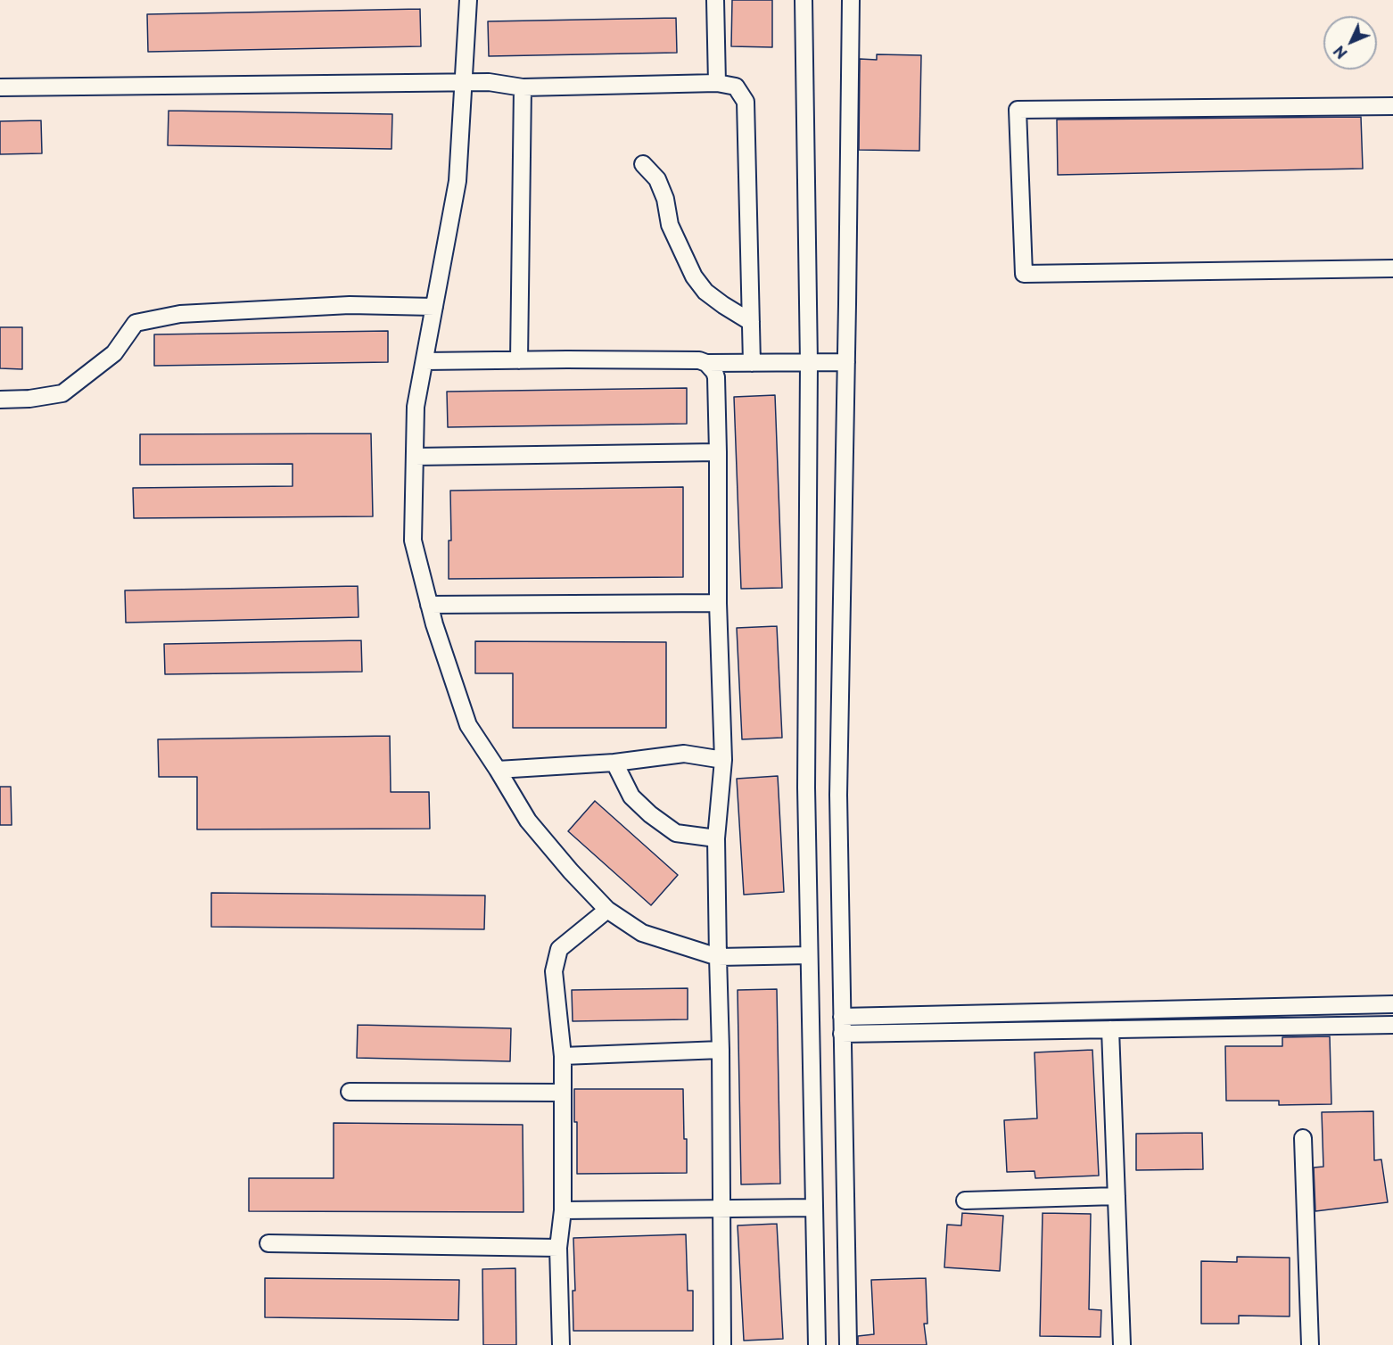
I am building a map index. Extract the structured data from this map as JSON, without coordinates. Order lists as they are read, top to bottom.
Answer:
{
  "north": "bottom left"
}
